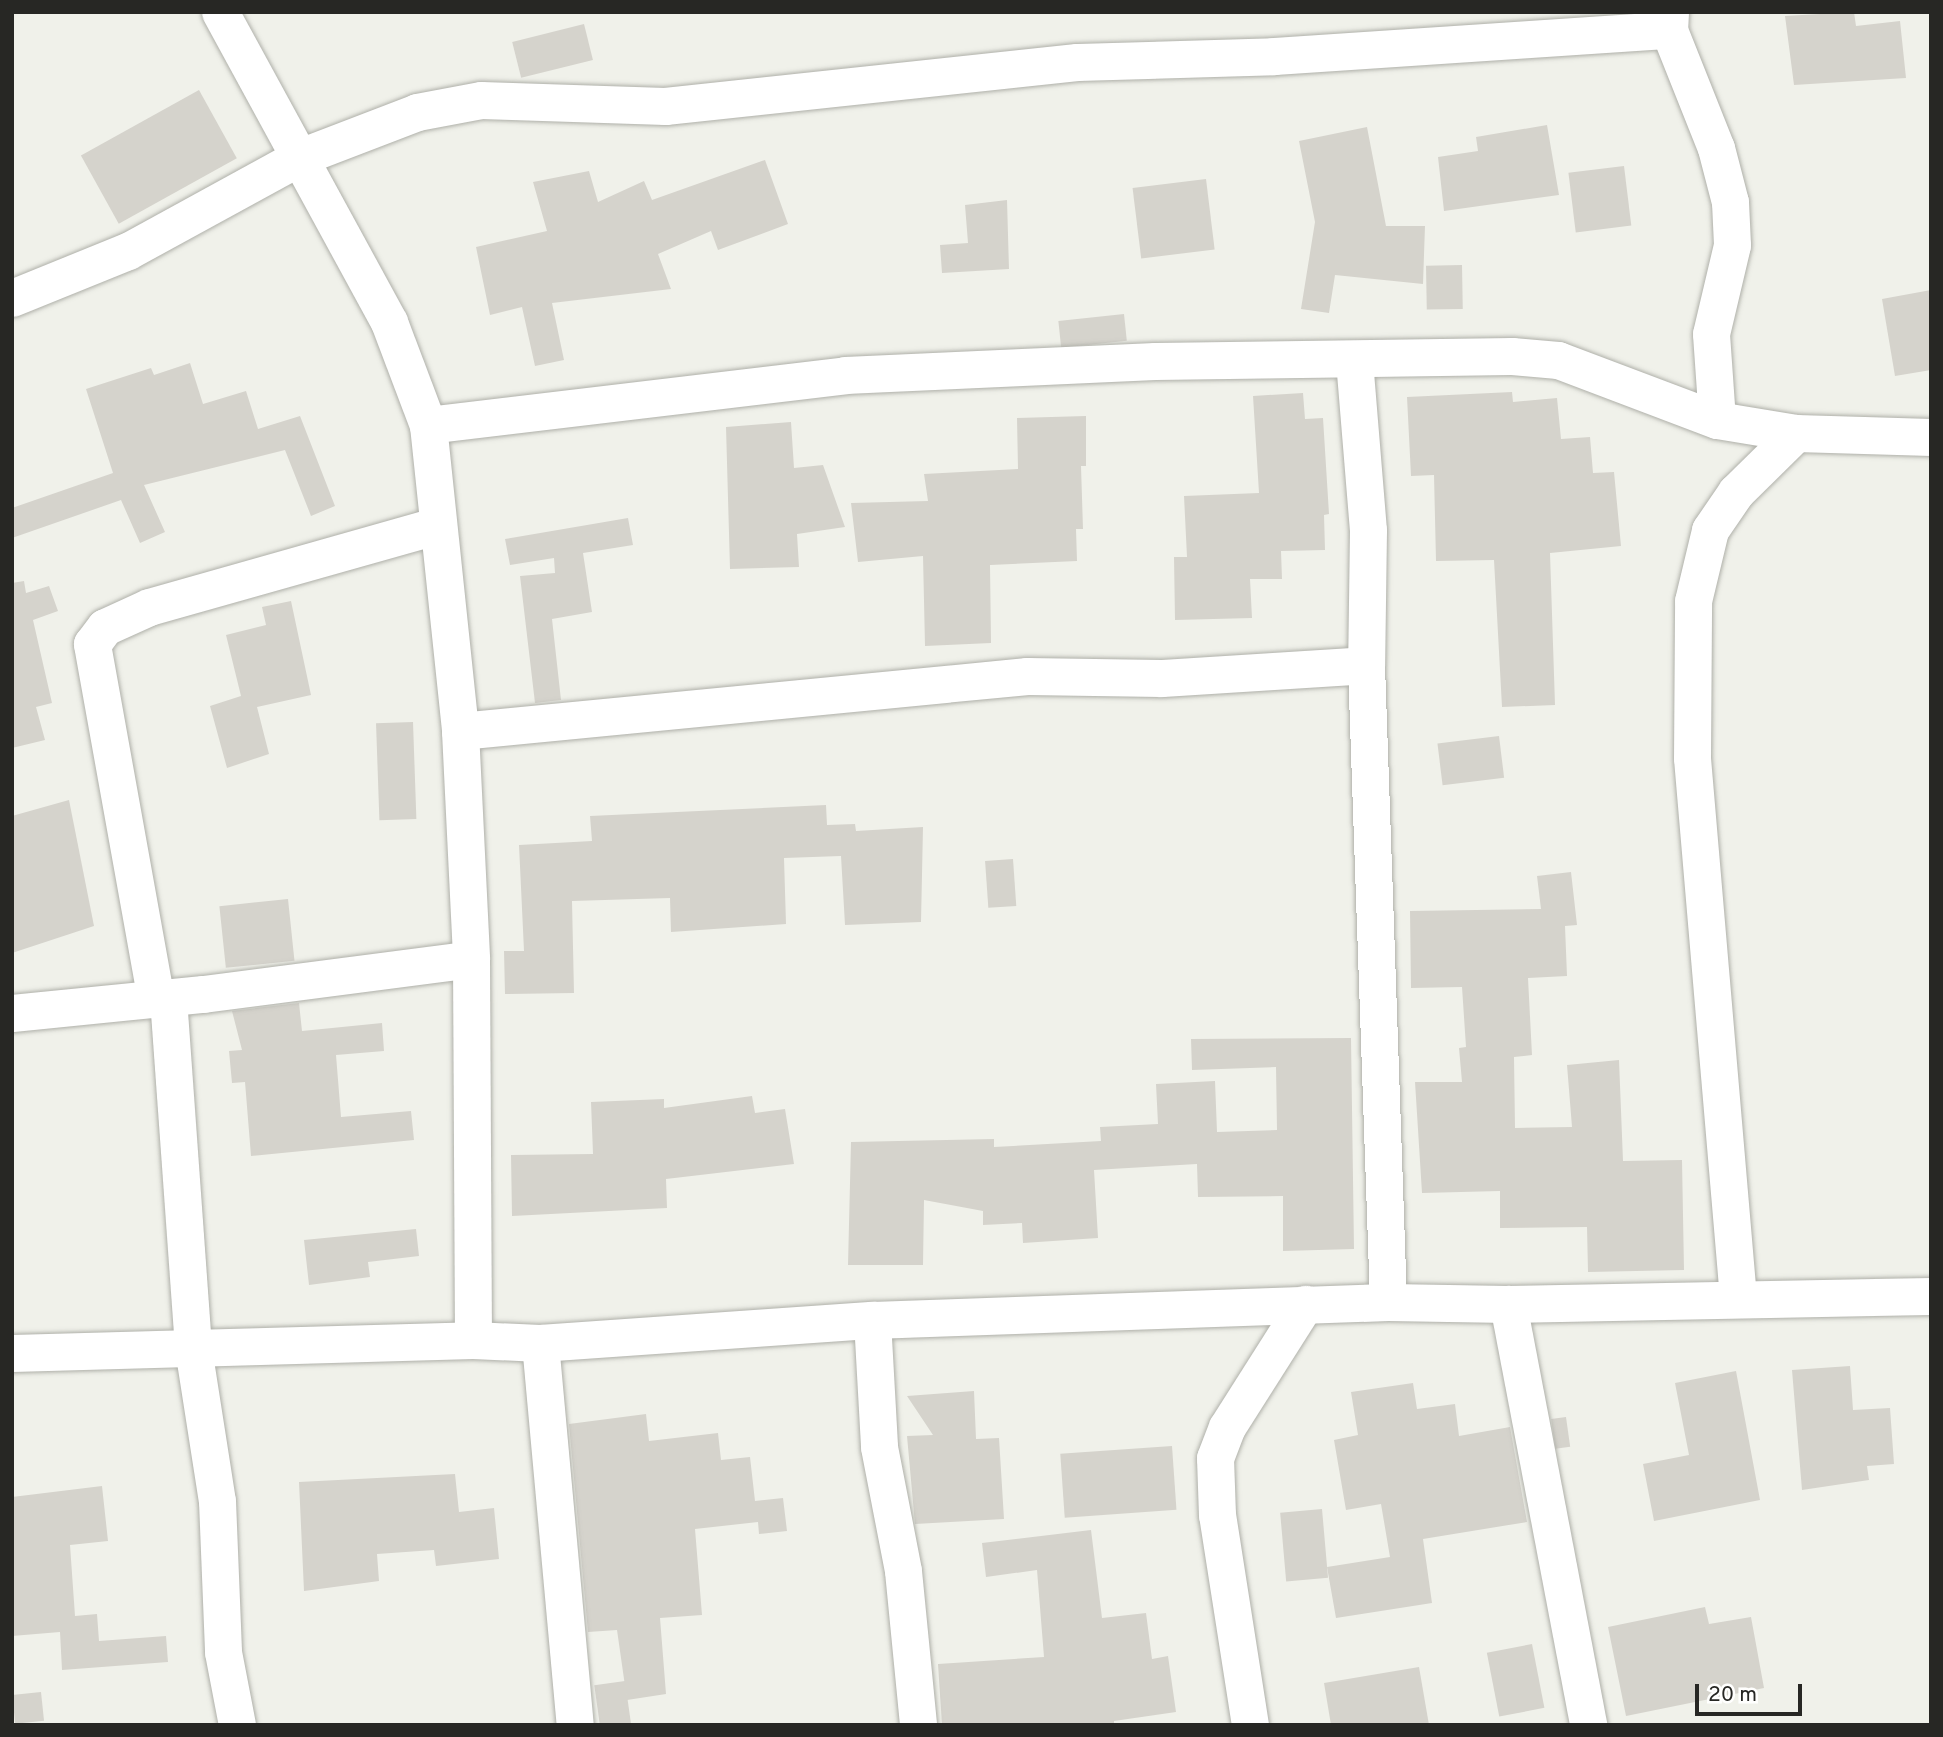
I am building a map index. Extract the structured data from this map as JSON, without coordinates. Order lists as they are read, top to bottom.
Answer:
{
  "scale_bar": "20 m"
}
